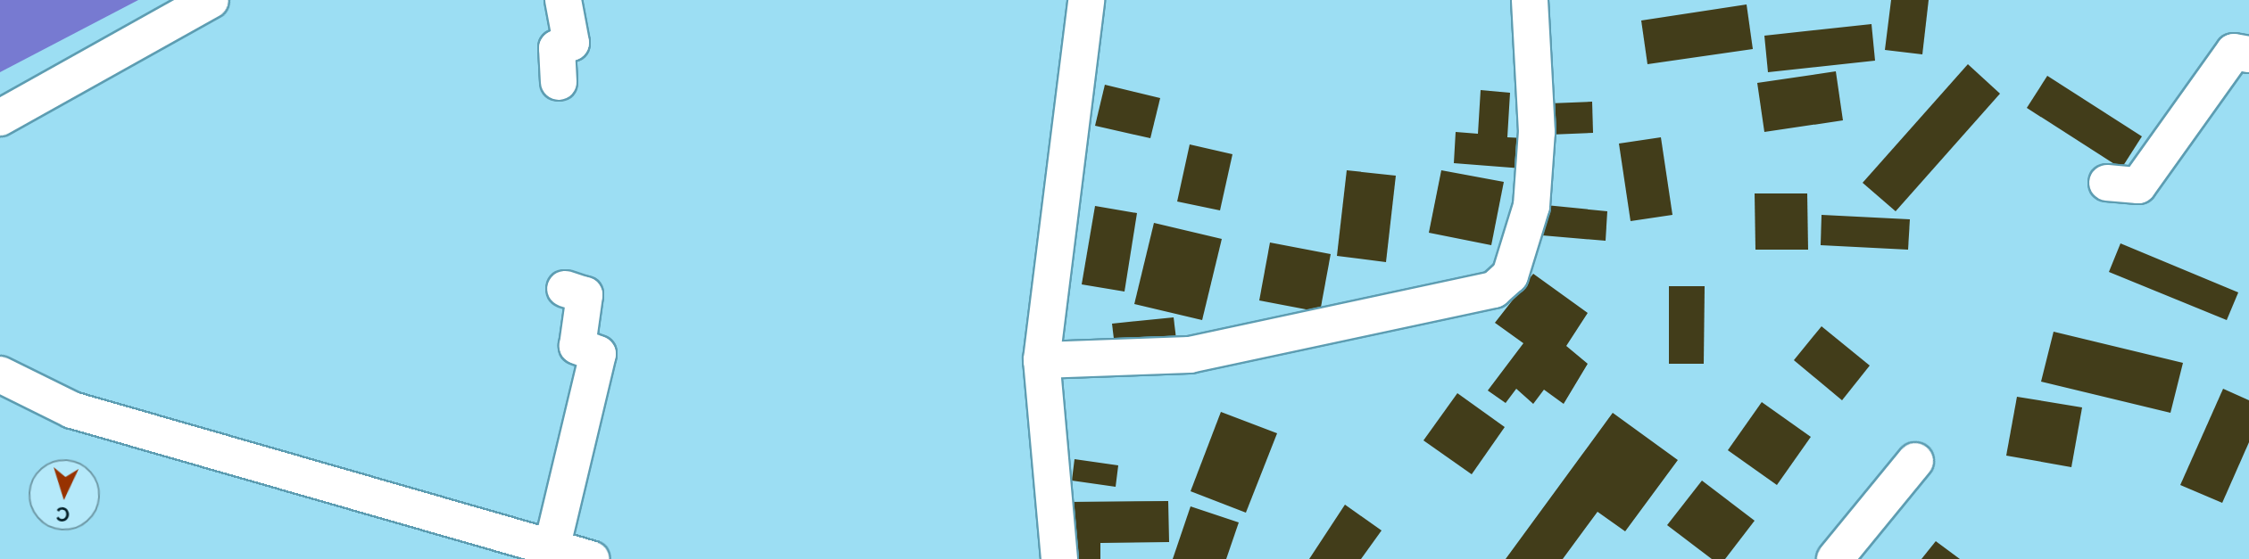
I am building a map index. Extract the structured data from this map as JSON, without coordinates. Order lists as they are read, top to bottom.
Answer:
{
  "north": "bottom"
}
